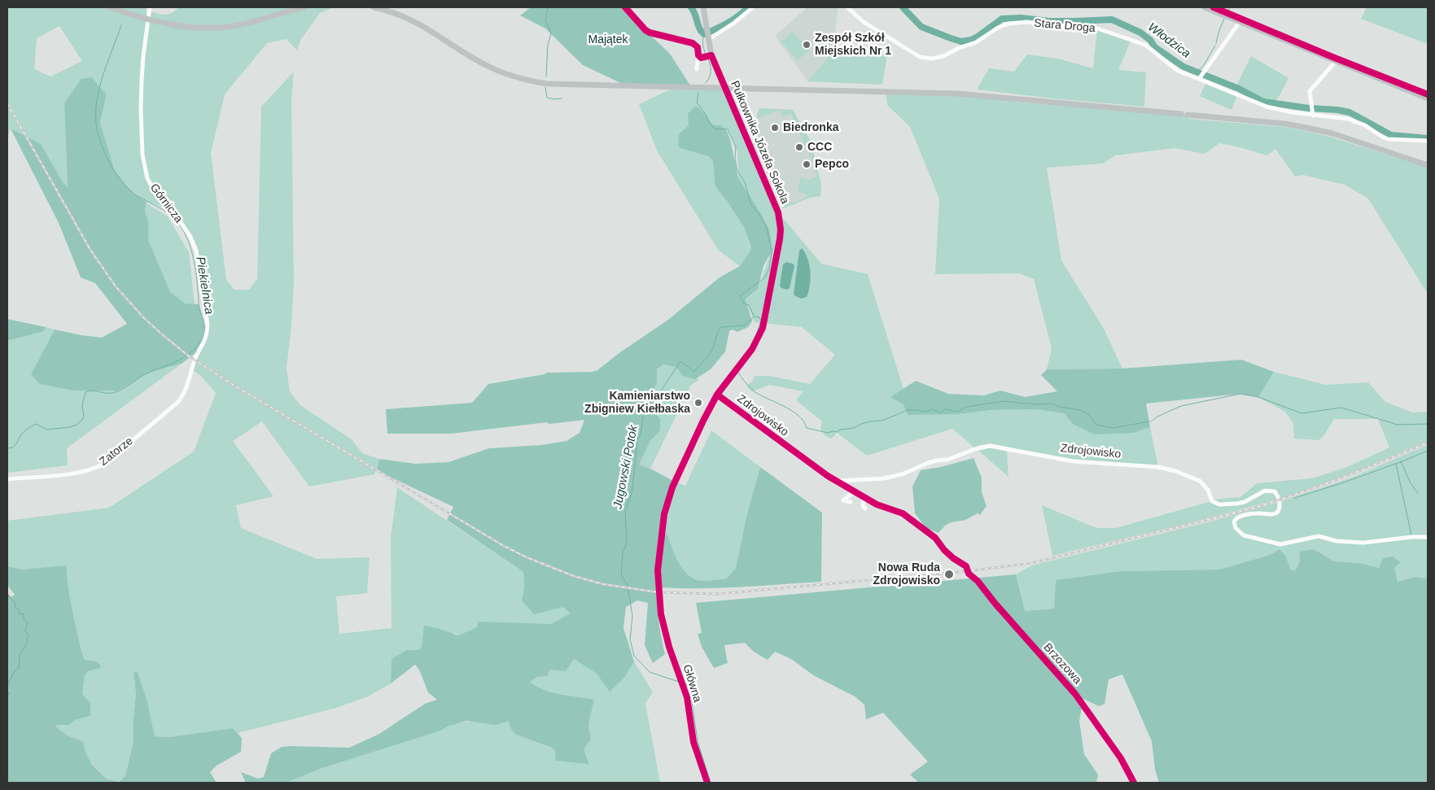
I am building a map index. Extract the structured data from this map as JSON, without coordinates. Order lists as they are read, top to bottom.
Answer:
{
  "streets": {
    "main road": ["Pułkownika Józefa Sokola", "Główna"],
    "street": [
      "Stara Droga",
      "Górnicza",
      "Zdrojowisko",
      "Zatorze",
      "Brzozowa"
    ]
  },
  "crossings": [
    ["Pułkownika Józefa Sokola", "Zdrojowisko"],
    ["Pułkownika Józefa Sokola", "Główna"],
    ["Górnicza", "Zatorze"],
    ["Zdrojowisko", "Brzozowa"],
    ["Zdrojowisko", "Główna"]
  ],
  "water": ["Włodzica", "Piekielnica", "Jugowski Potok"],
  "parks": ["Majątek"],
  "places": [
    "Zespół Szkół Miejskich Nr 1",
    "Biedronka",
    "CCC",
    "Pepco",
    "Kamieniarstwo Zbigniew Kiełbaska",
    "Nowa Ruda Zdrojowisko"
  ]
}
